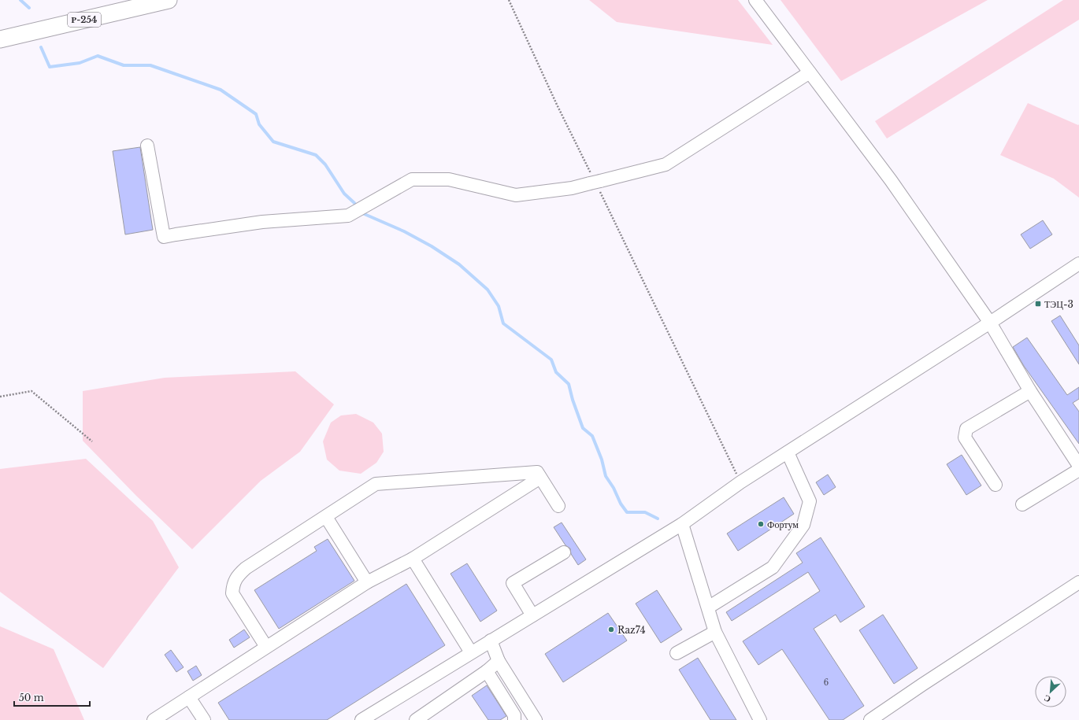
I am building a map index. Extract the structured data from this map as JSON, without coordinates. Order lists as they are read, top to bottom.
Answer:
{
  "streets": {
    "main road": ["Р-254"]
  },
  "places": {
    "transit": ["ТЭЦ-3"],
    "other": ["Фортум", "Raz74"]
  },
  "house_numbers": ["6"],
  "scale_bar": "50 m",
  "north": "bottom left"
}
